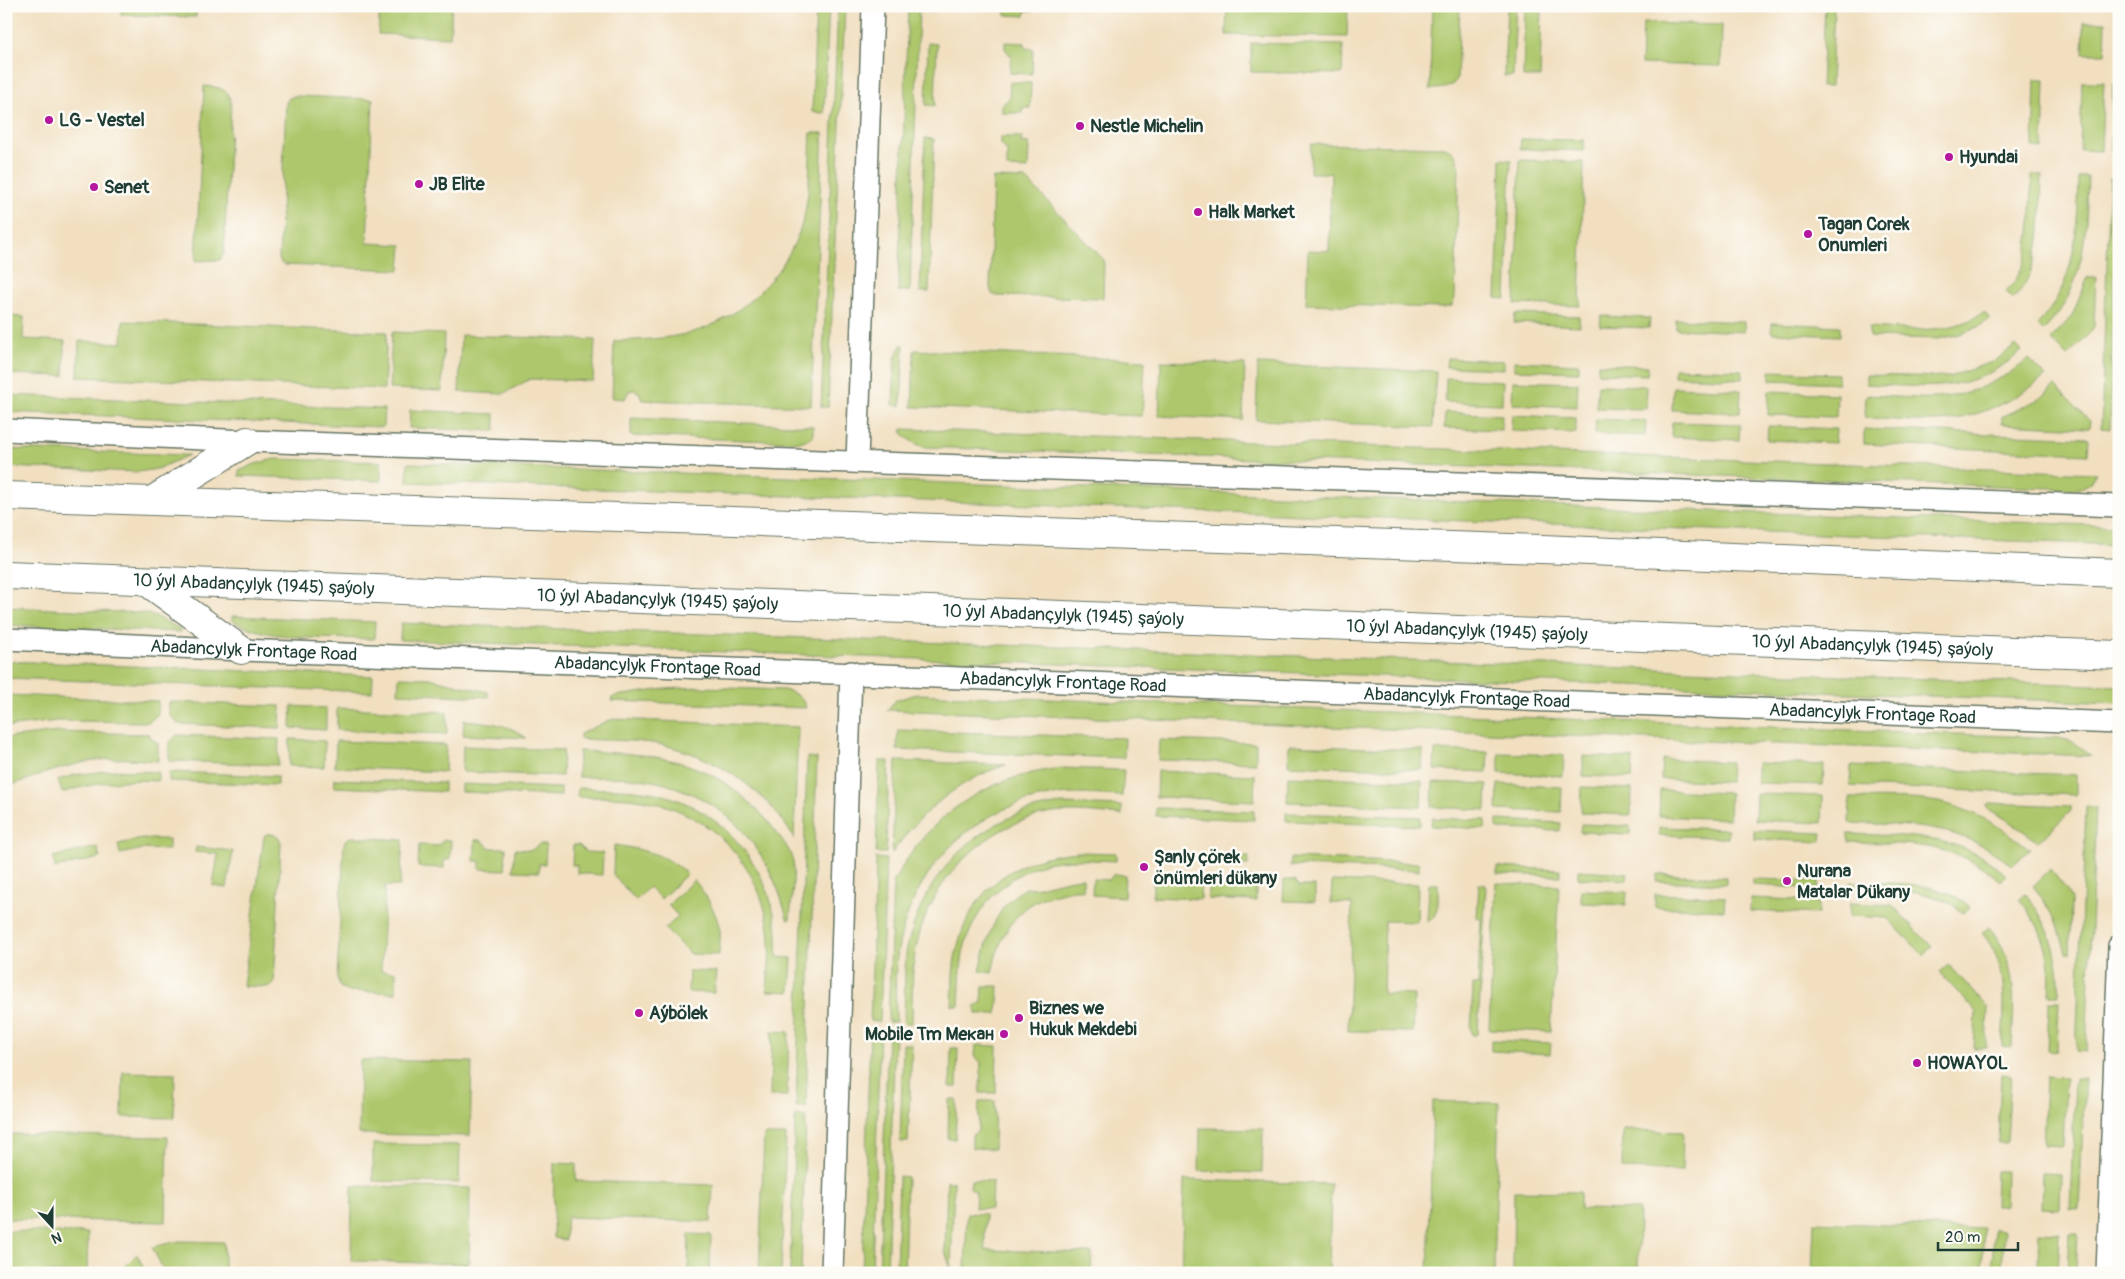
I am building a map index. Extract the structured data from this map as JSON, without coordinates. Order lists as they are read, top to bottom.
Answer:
{
  "streets": {
    "main road": ["10 ýyl Abadançylyk (1945) şaýoly"],
    "street": ["Abadancylyk Frontage Road"]
  },
  "places": [
    "LG - Vestel",
    "Nestle Michelin",
    "Hyundai",
    "JB Elite",
    "Senet",
    "Halk Market",
    "Tagan Corek Onumleri",
    "Şanly çörek önümleri dükany",
    "Nurana Matalar Dükany",
    "Aýbölek",
    "Biznes we Hukuk Mekdebi",
    "Mobile Tm Мекан",
    "HOWAYOL"
  ],
  "scale_bar": "20 m",
  "north": "bottom"
}
